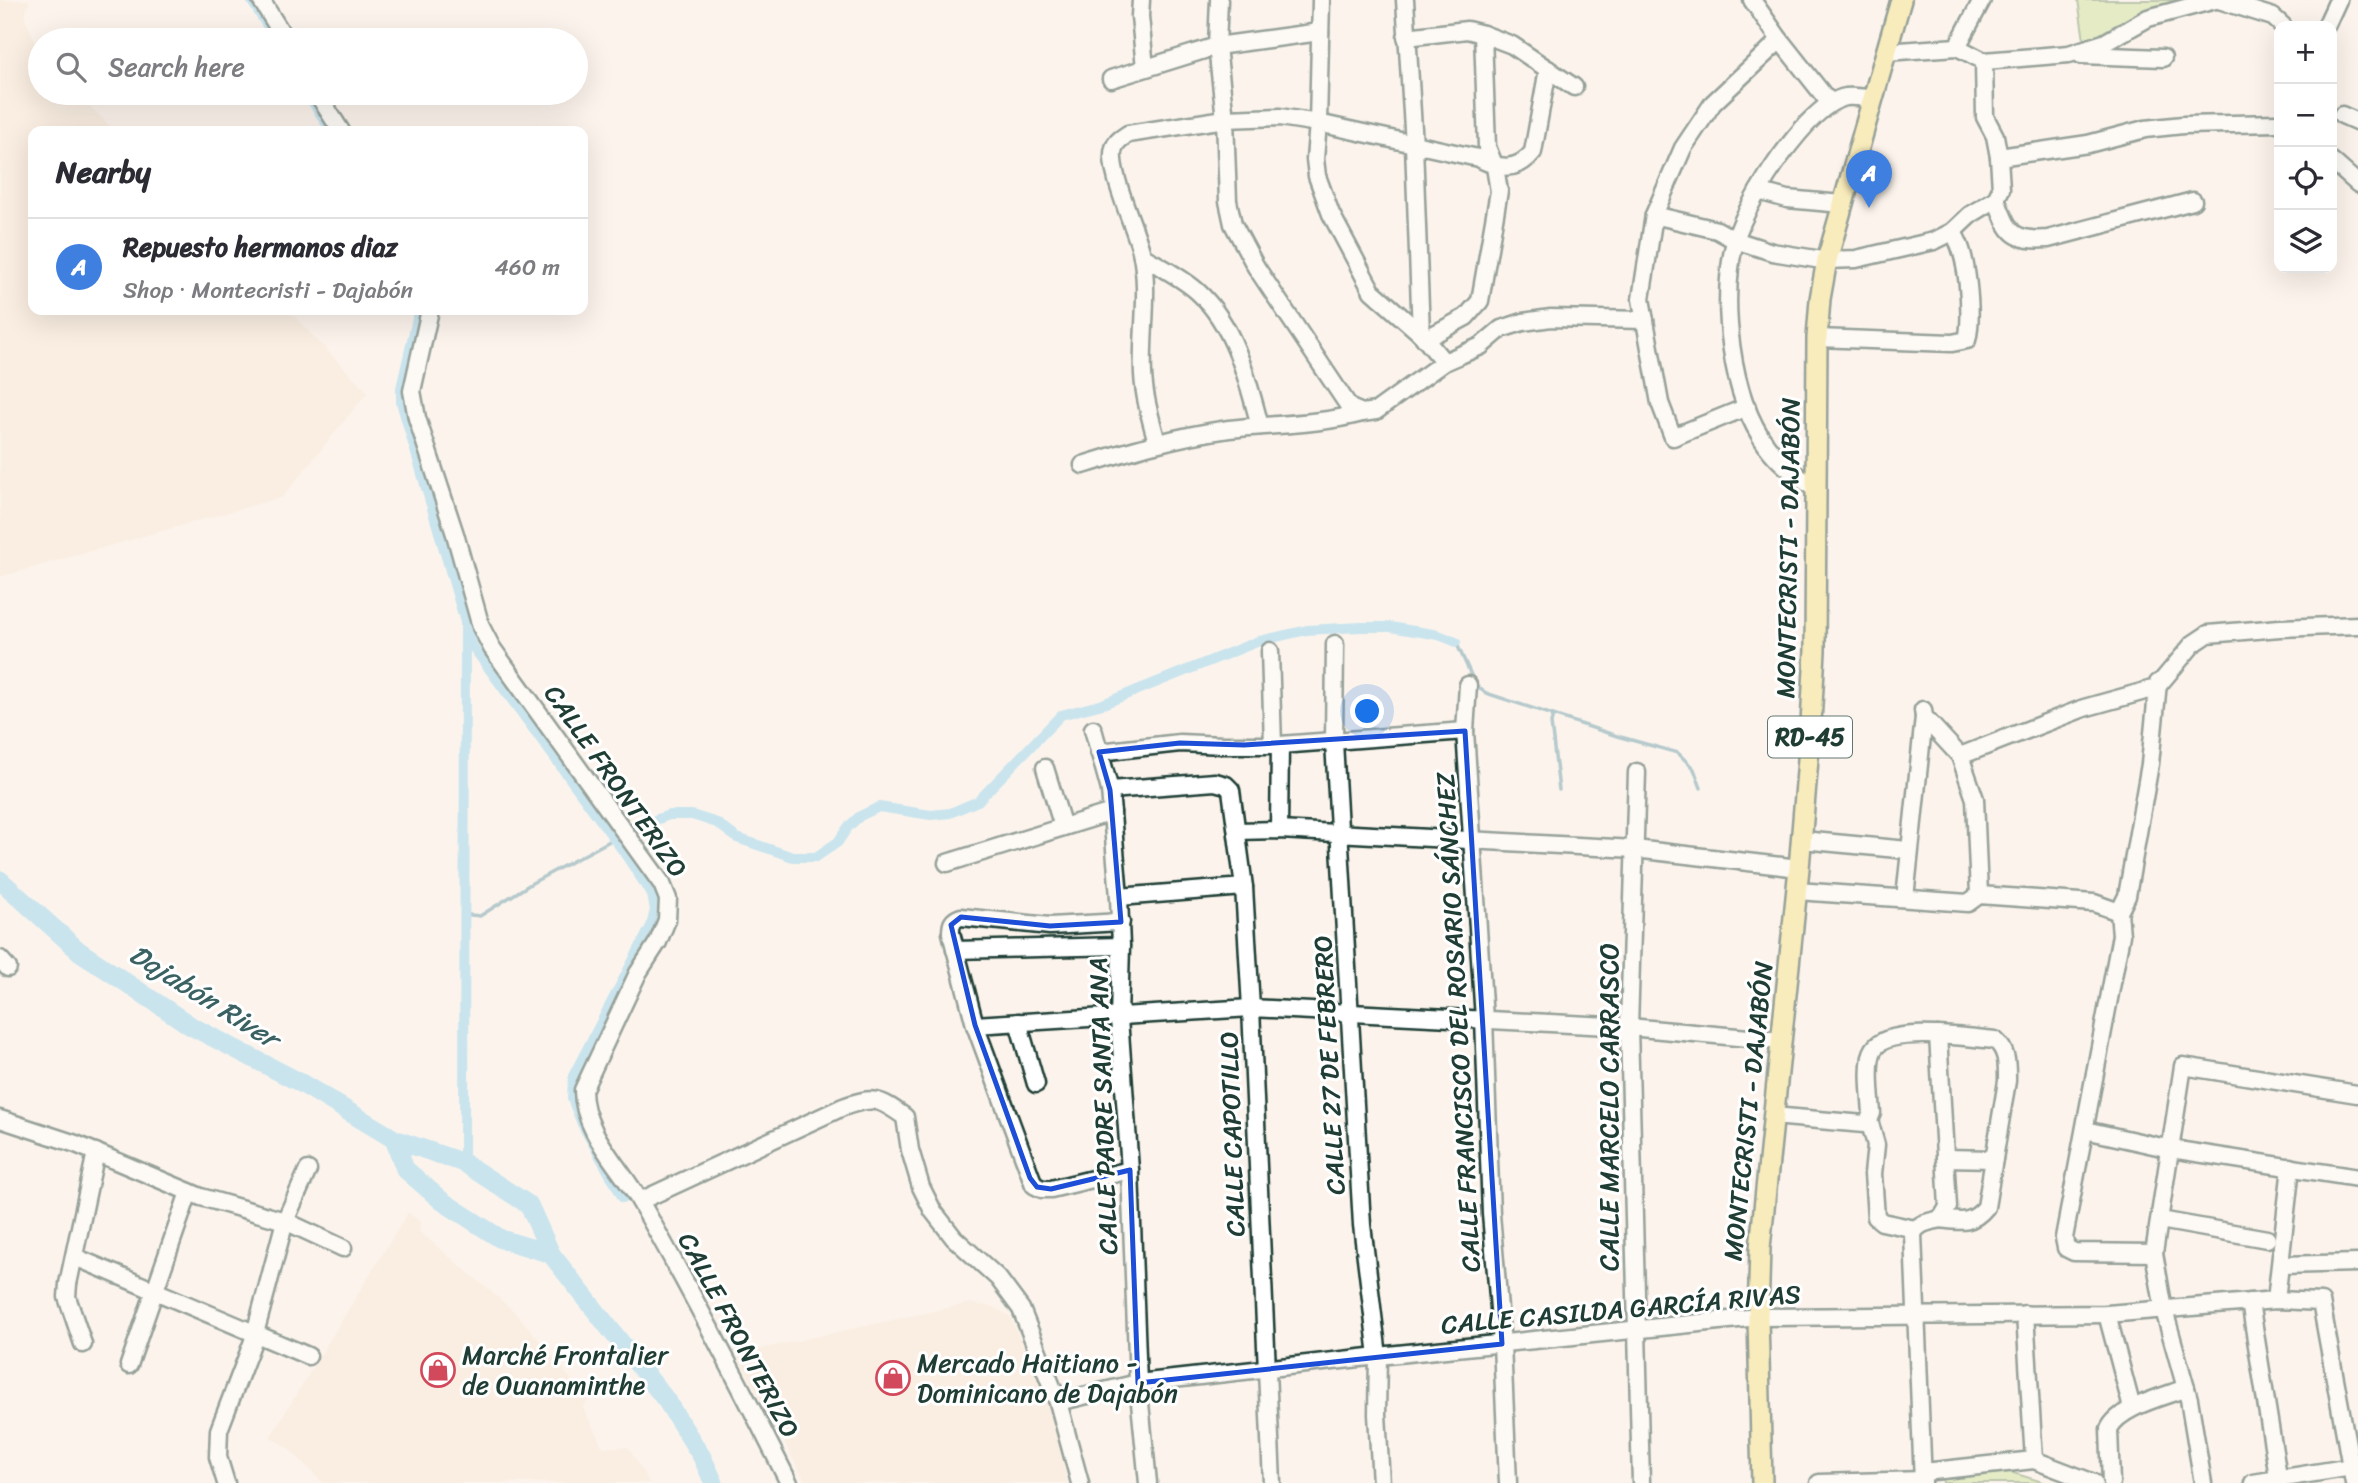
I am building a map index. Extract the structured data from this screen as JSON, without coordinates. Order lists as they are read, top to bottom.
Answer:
{
  "streets": {
    "main road": ["MONTECRISTI - DAJABÓN", "RD-45"],
    "street": [
      "CALLE FRONTERIZO",
      "CALLE FRANCISCO DEL ROSARIO SÁNCHEZ",
      "CALLE 27 DE FEBRERO",
      "CALLE PADRE SANTA ANA",
      "CALLE MARCELO CARRASCO",
      "CALLE CAPOTILLO",
      "CALLE CASILDA GARCÍA RIVAS"
    ]
  },
  "crossings": [
    ["MONTECRISTI - DAJABÓN", "CALLE CASILDA GARCÍA RIVAS"],
    ["CALLE FRANCISCO DEL ROSARIO SÁNCHEZ", "CALLE CASILDA GARCÍA RIVAS"],
    ["CALLE 27 DE FEBRERO", "CALLE CASILDA GARCÍA RIVAS"],
    ["CALLE PADRE SANTA ANA", "CALLE CAPOTILLO"],
    ["CALLE PADRE SANTA ANA", "CALLE CASILDA GARCÍA RIVAS"],
    ["CALLE MARCELO CARRASCO", "CALLE CASILDA GARCÍA RIVAS"],
    ["CALLE CAPOTILLO", "CALLE CASILDA GARCÍA RIVAS"]
  ],
  "water": ["Dajabón River"],
  "places": {
    "shop": ["Marché Frontalier de Ouanaminthe", "Mercado Haitiano - Dominicano de Dajabón"]
  },
  "page": {
    "map_buttons": ["+", "−"],
    "search": "Search here",
    "heading": "Nearby",
    "pins": "A",
    "list": [
      {
        "mark": "A",
        "name": "Repuesto hermanos diaz",
        "note": "Shop · Montecristi - Dajabón",
        "value": "460 m"
      }
    ]
  }
}
